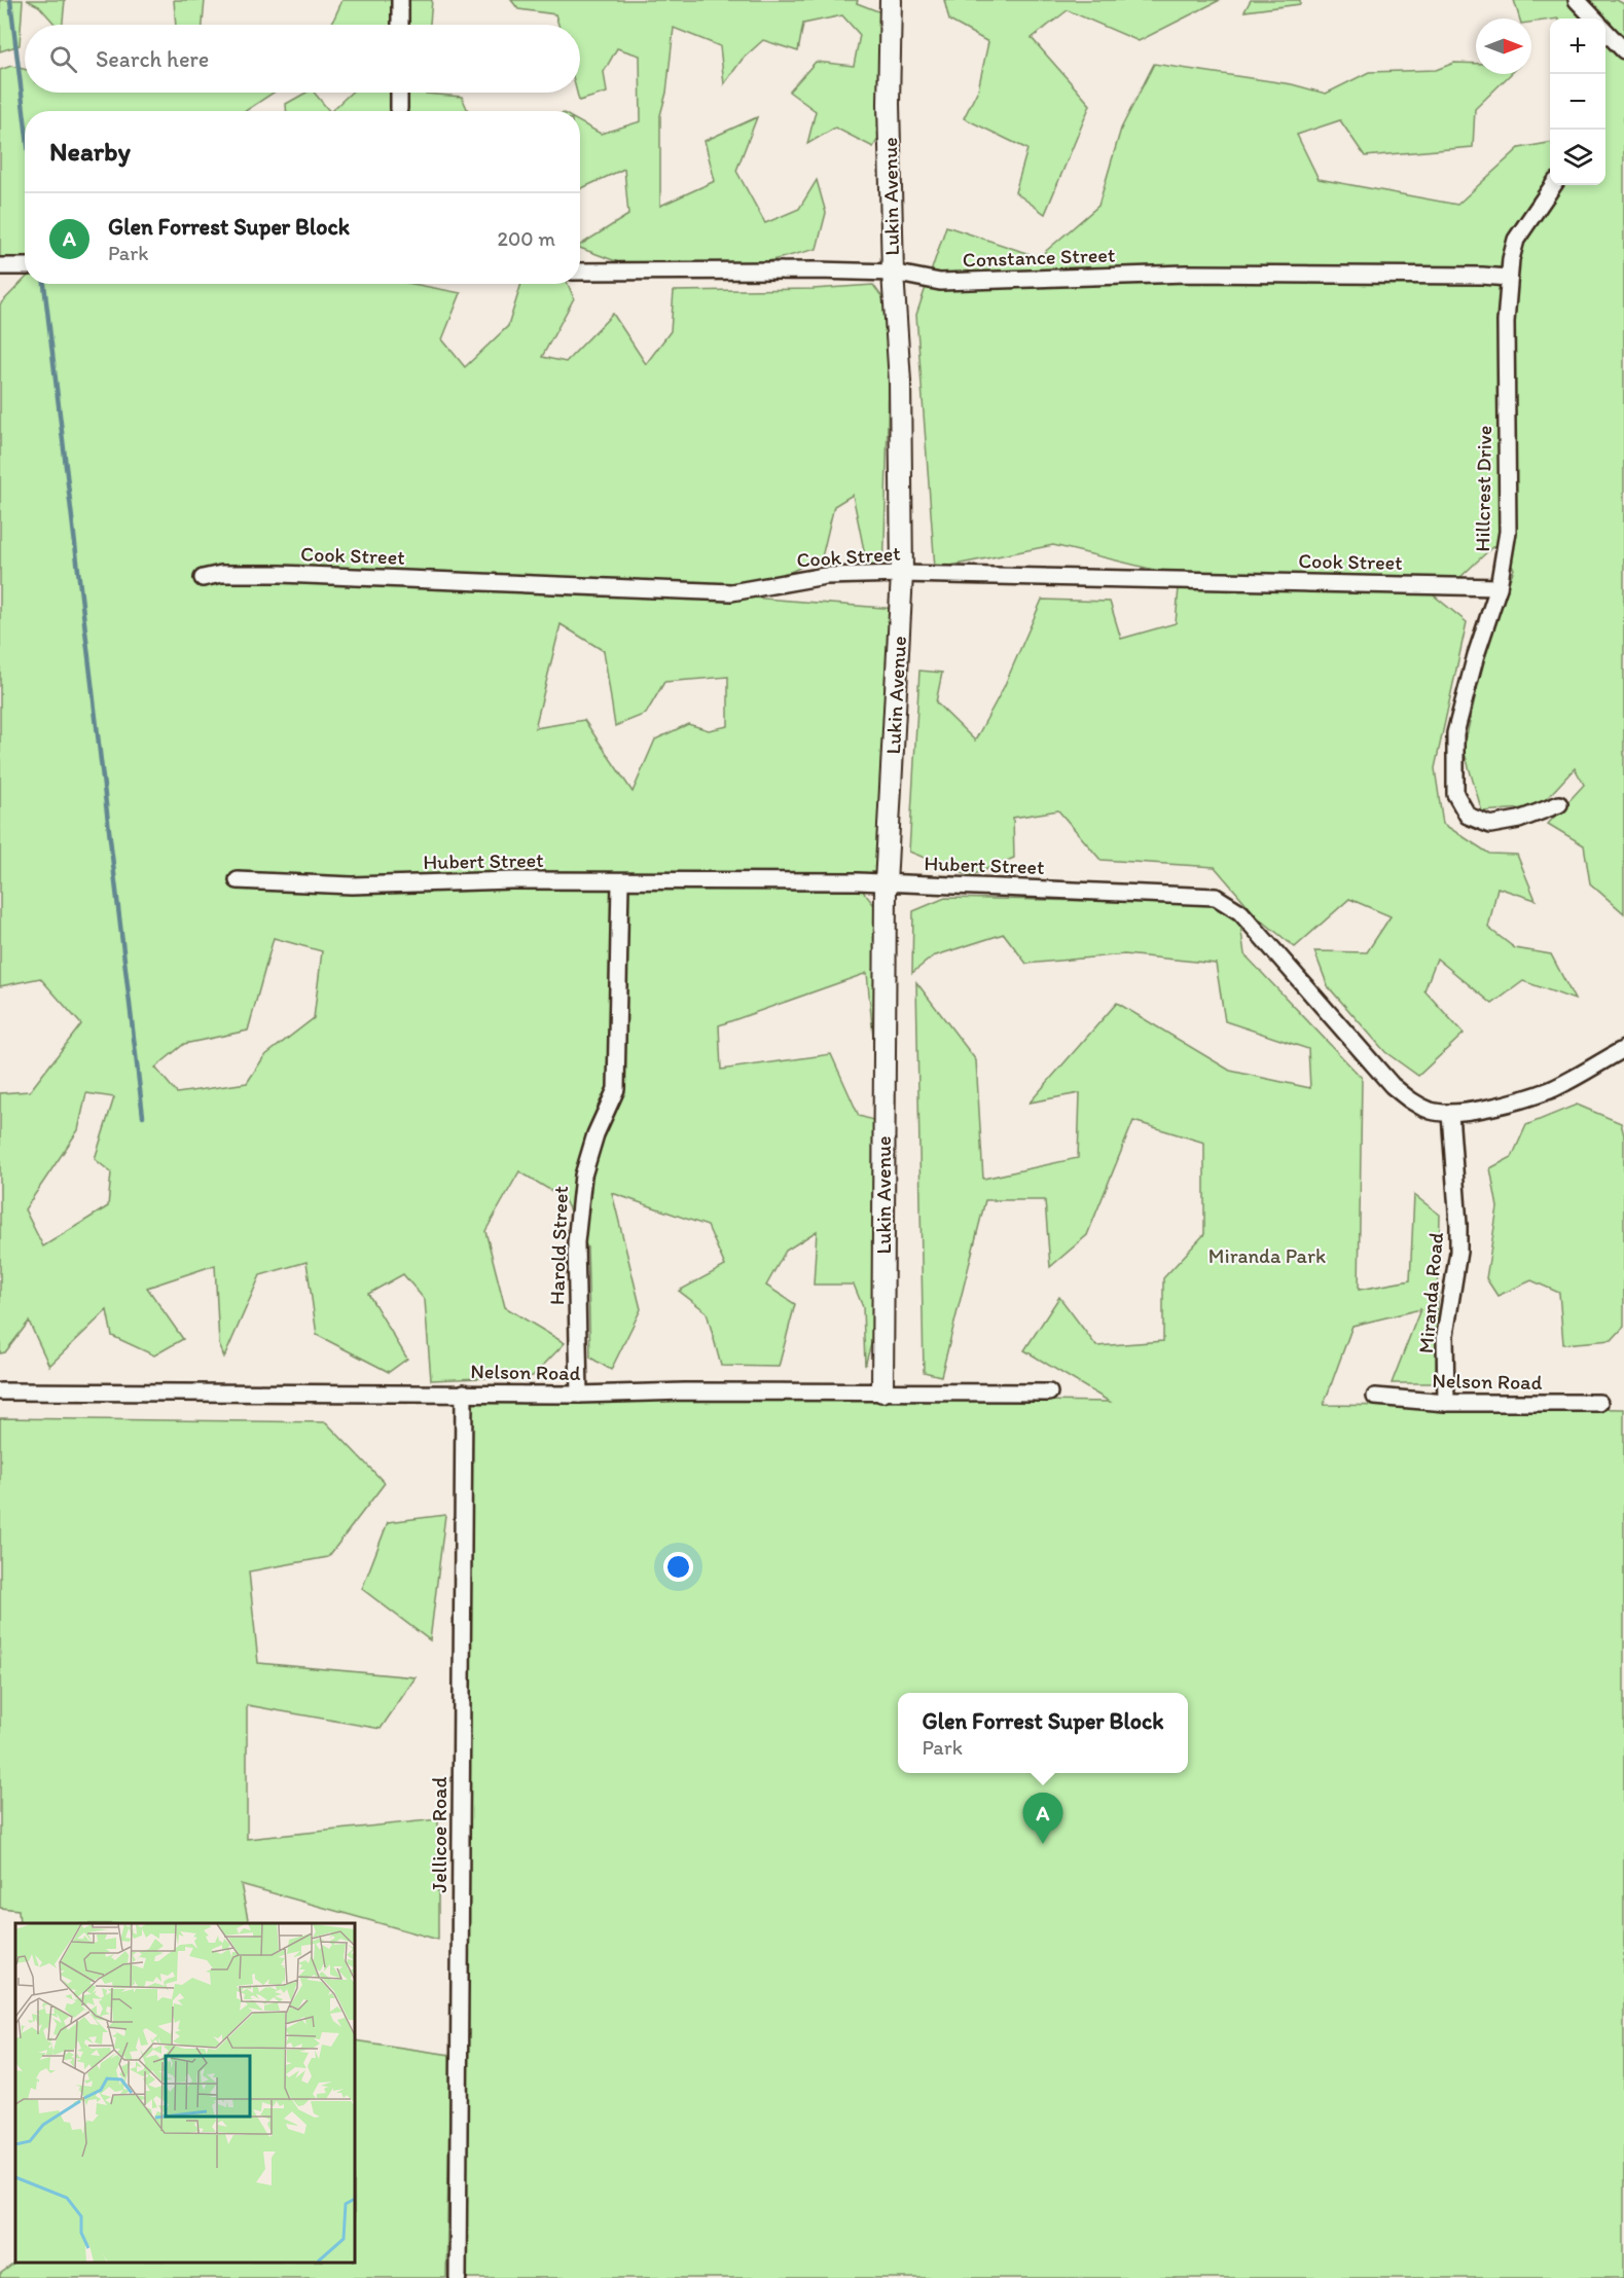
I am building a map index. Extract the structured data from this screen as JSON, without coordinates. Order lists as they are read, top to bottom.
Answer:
{
  "streets": {
    "street": [
      "Lukin Avenue",
      "Constance Street",
      "Hillcrest Drive",
      "Cook Street",
      "Hubert Street",
      "Harold Street",
      "Miranda Road",
      "Nelson Road",
      "Jellicoe Road"
    ]
  },
  "crossings": [
    ["Lukin Avenue", "Constance Street"],
    ["Lukin Avenue", "Cook Street"],
    ["Lukin Avenue", "Hubert Street"],
    ["Lukin Avenue", "Nelson Road"],
    ["Constance Street", "Hillcrest Drive"],
    ["Hillcrest Drive", "Cook Street"],
    ["Hubert Street", "Harold Street"],
    ["Hubert Street", "Miranda Road"],
    ["Harold Street", "Nelson Road"],
    ["Miranda Road", "Nelson Road"],
    ["Nelson Road", "Jellicoe Road"]
  ],
  "parks": ["Miranda Park"],
  "north": "right",
  "page": {
    "map_buttons": ["+", "−"],
    "search": "Search here",
    "heading": "Nearby",
    "list": [
      {
        "mark": "A",
        "name": "Glen Forrest Super Block",
        "note": "Park",
        "value": "200 m"
      }
    ],
    "popup": ["Glen Forrest Super Block", "Park"],
    "pins": "A"
  }
}
